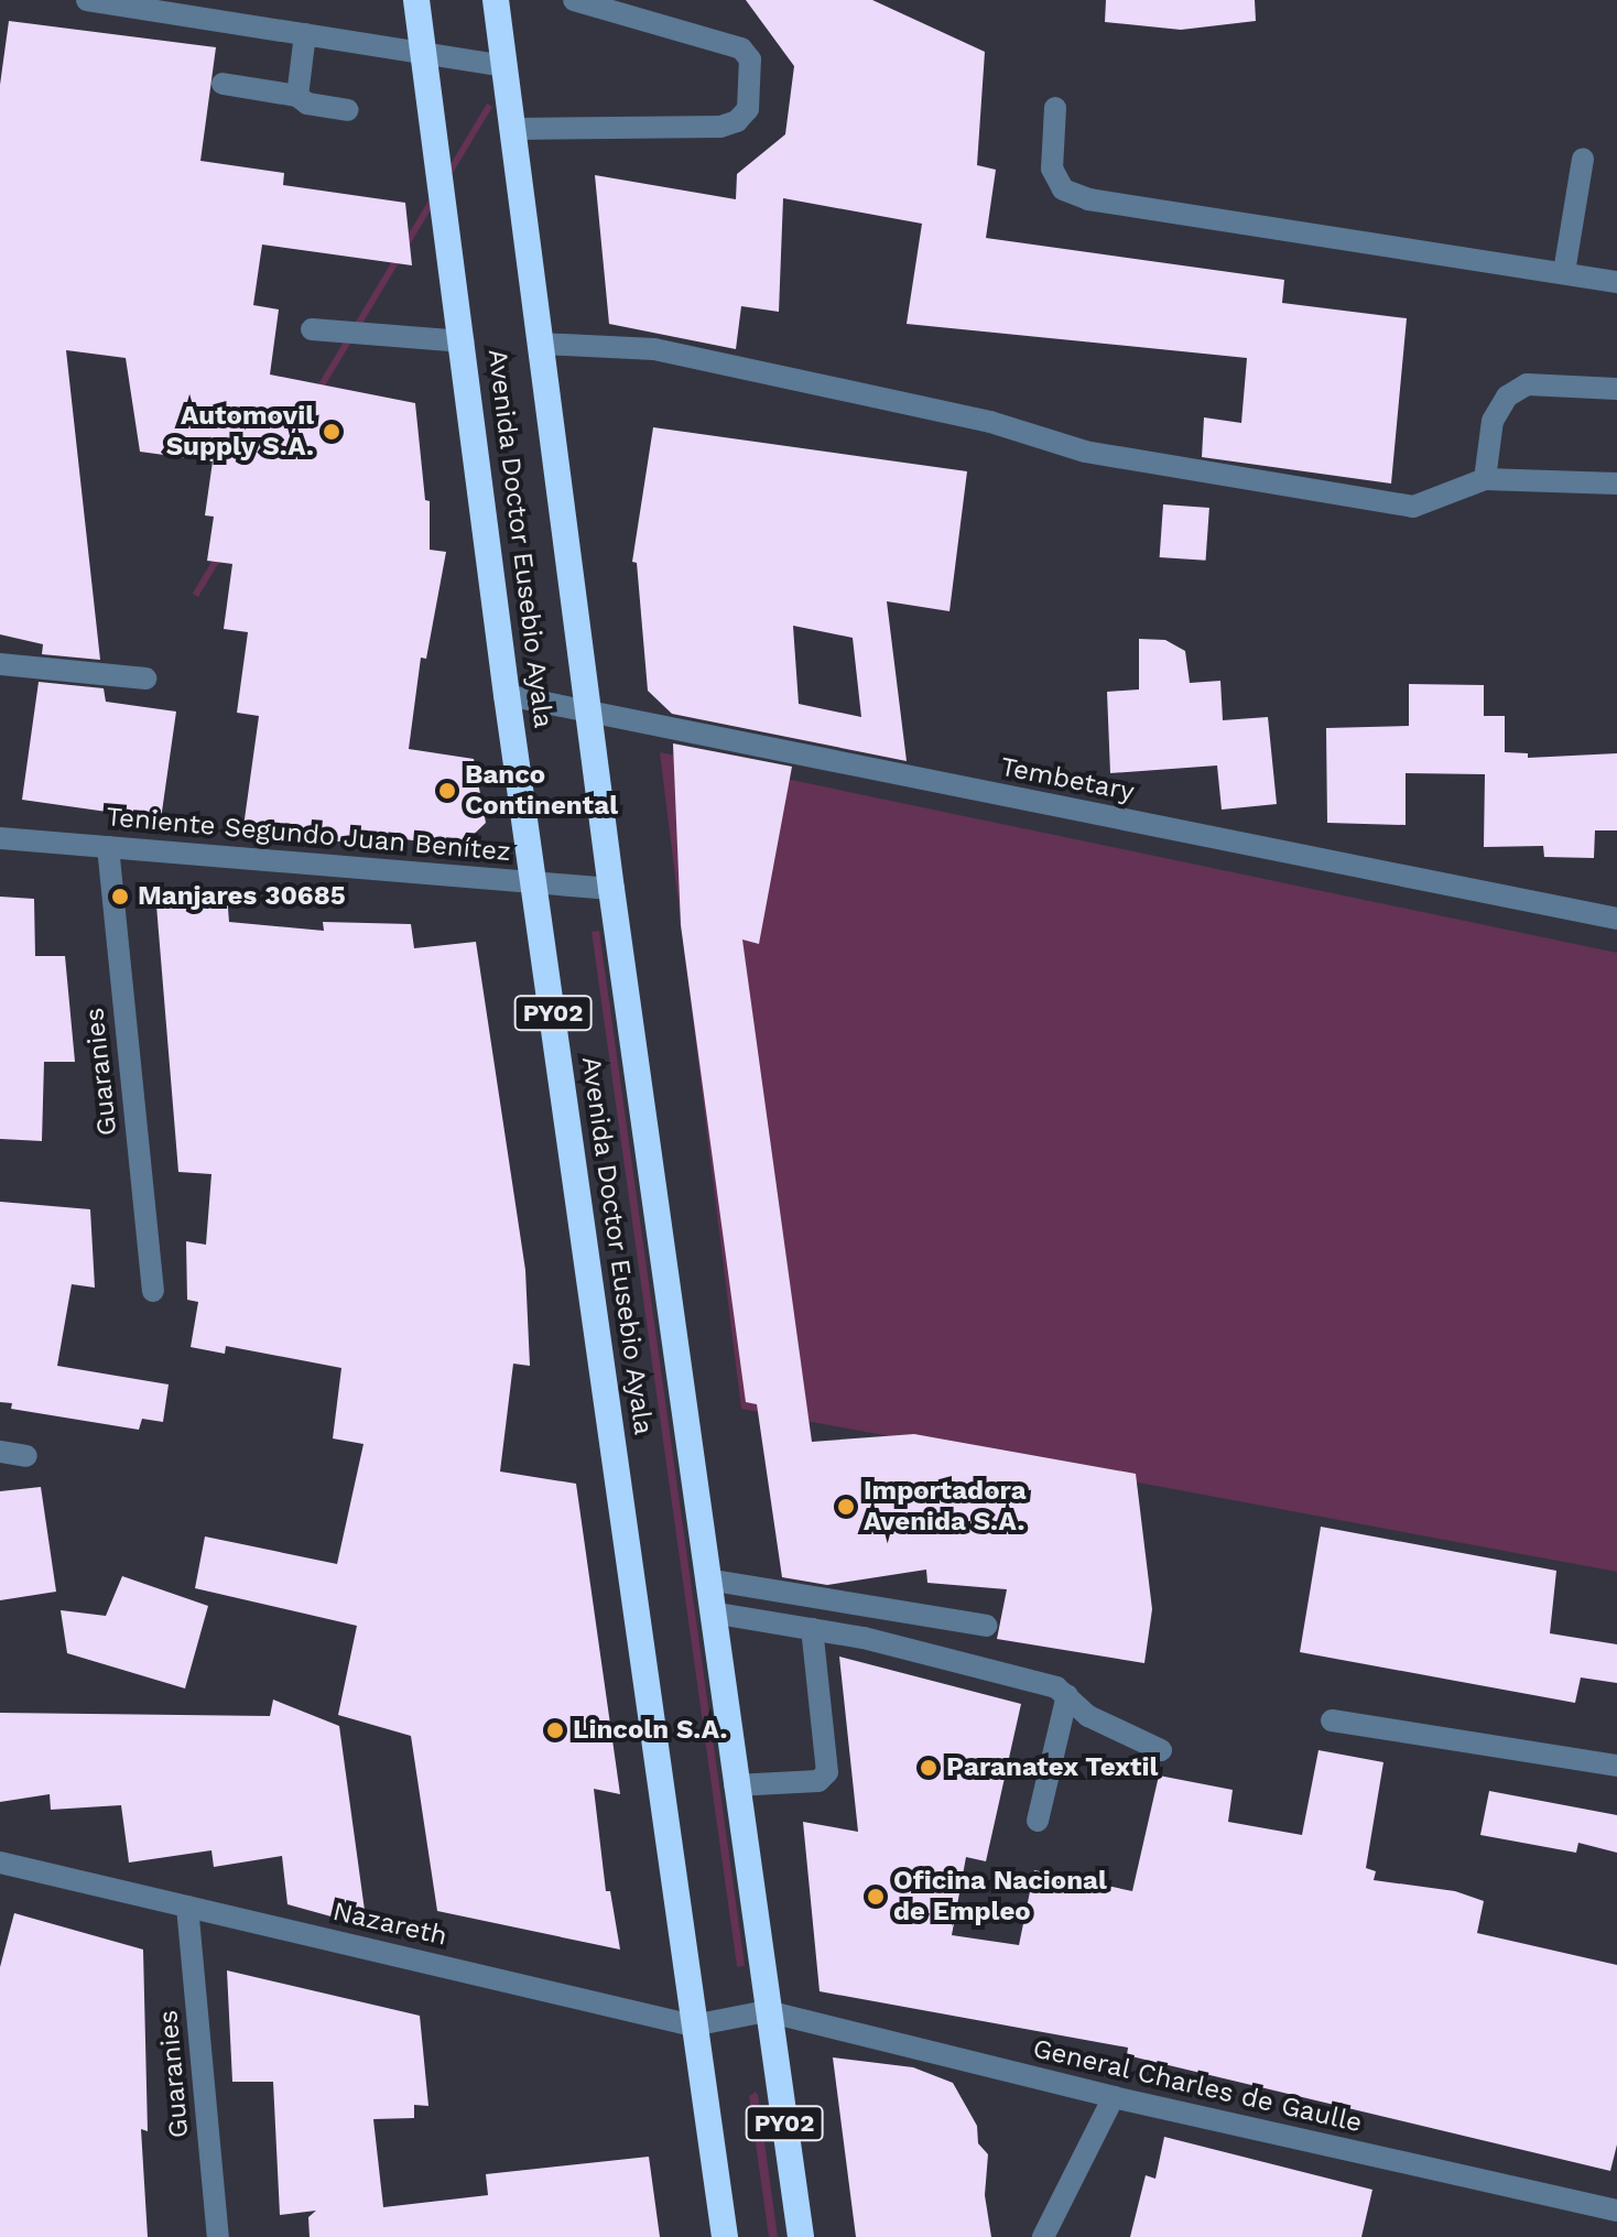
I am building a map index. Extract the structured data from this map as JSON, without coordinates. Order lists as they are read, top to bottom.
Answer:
{
  "streets": {
    "highway": ["Avenida Doctor Eusebio Ayala", "PY02"],
    "street": [
      "Tembetary",
      "Teniente Segundo Juan Benítez",
      "Guaranies",
      "Nazareth",
      "General Charles de Gaulle"
    ]
  },
  "crossings": [
    ["Avenida Doctor Eusebio Ayala", "Tembetary"],
    ["Avenida Doctor Eusebio Ayala", "Teniente Segundo Juan Benítez"],
    ["Avenida Doctor Eusebio Ayala", "Nazareth"],
    ["Avenida Doctor Eusebio Ayala", "General Charles de Gaulle"],
    ["Teniente Segundo Juan Benítez", "Guaranies"],
    ["Guaranies", "Nazareth"],
    ["Nazareth", "General Charles de Gaulle"]
  ],
  "places": [
    "Automovil Supply S.A.",
    "Banco Continental",
    "Manjares 30685",
    "Importadora Avenida S.A.",
    "Lincoln S.A.",
    "Paranatex Textil",
    "Oficina Nacional de Empleo"
  ]
}
